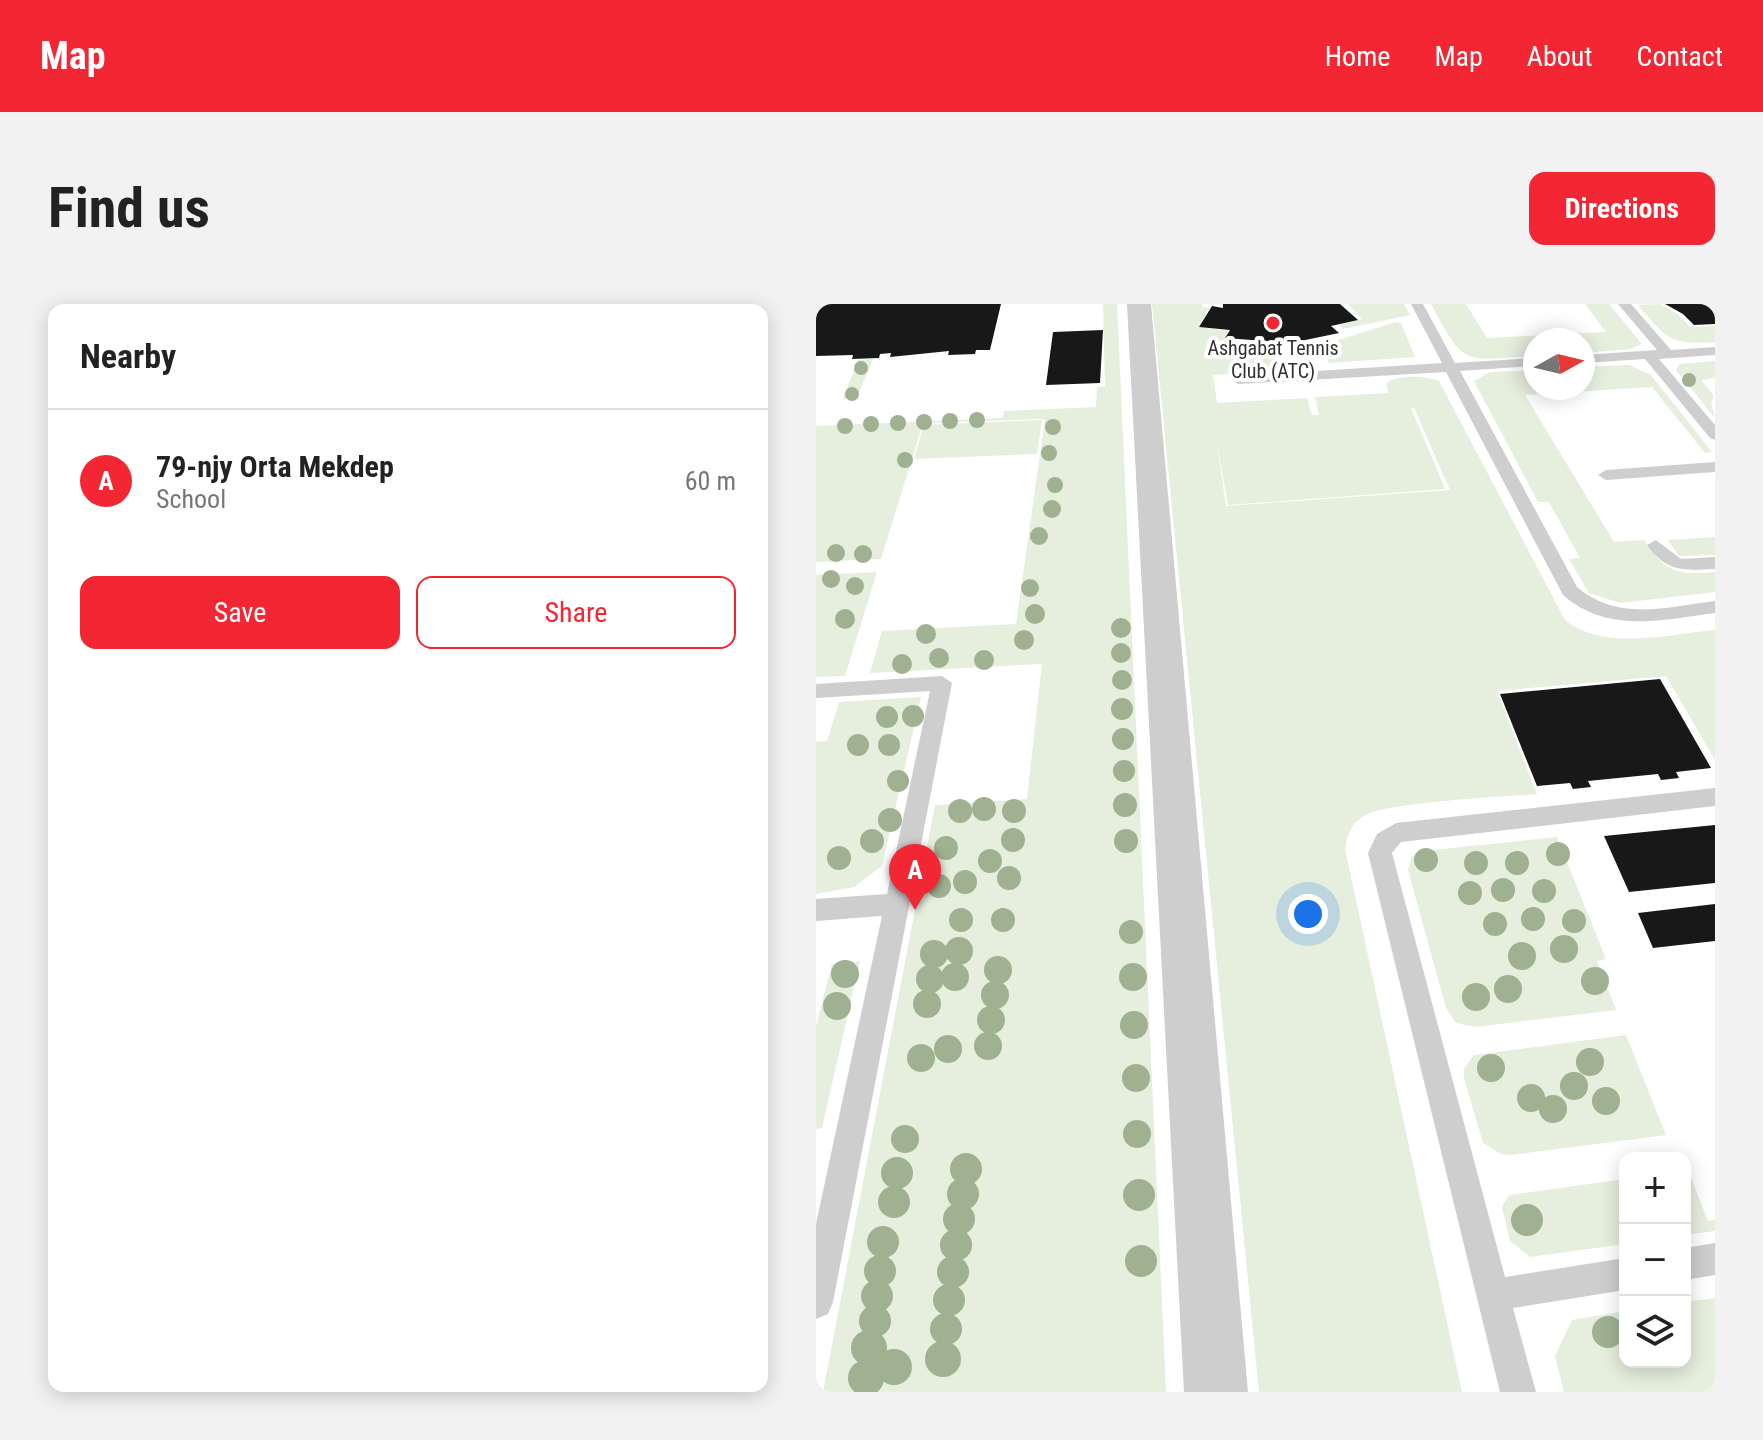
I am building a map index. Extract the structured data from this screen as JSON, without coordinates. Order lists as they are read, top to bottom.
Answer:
{
  "places": ["Ashgabat Tennis Club (ATC)"],
  "north": "right",
  "page": {
    "header": "Map",
    "nav": [
      "Home",
      "Map",
      "About",
      "Contact"
    ],
    "buttons": [
      "Directions",
      ["Save", "Share"]
    ],
    "title": "Find us",
    "heading": "Nearby",
    "list": [
      {
        "mark": "A",
        "name": "79-njy Orta Mekdep",
        "note": "School",
        "value": "60 m"
      }
    ],
    "pins": "A",
    "map_buttons": ["+", "−"]
  }
}
